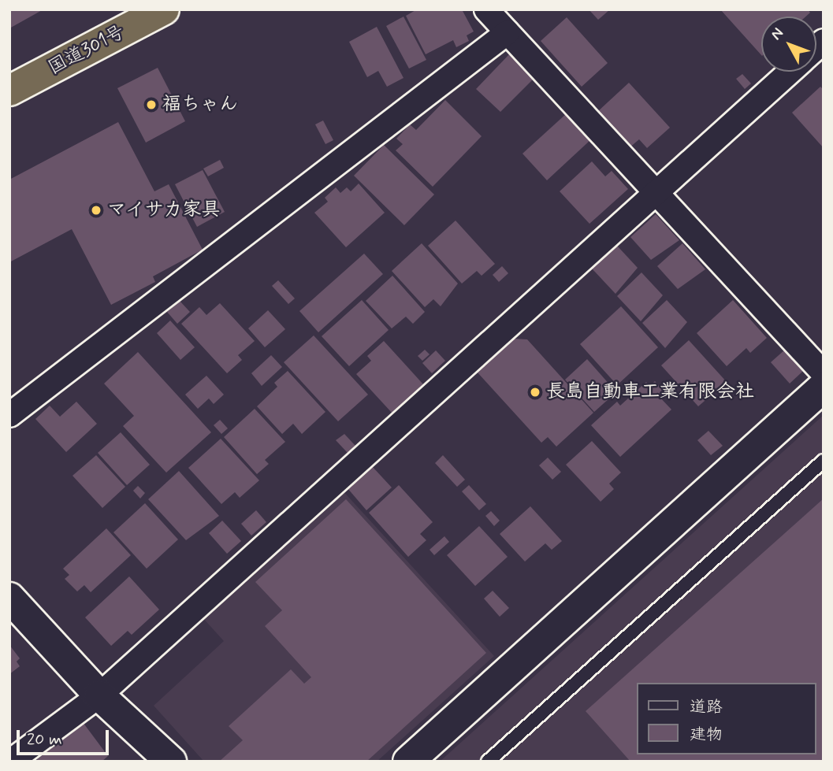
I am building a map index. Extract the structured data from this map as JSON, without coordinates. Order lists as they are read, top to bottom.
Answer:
{
  "streets": {
    "highway": ["国道301号"]
  },
  "places": ["福ちゃん", "マイサカ家具", "長島自動車工業有限会社"],
  "legend": ["道路", "建物"],
  "scale_bar": "20 m",
  "north": "top left"
}
